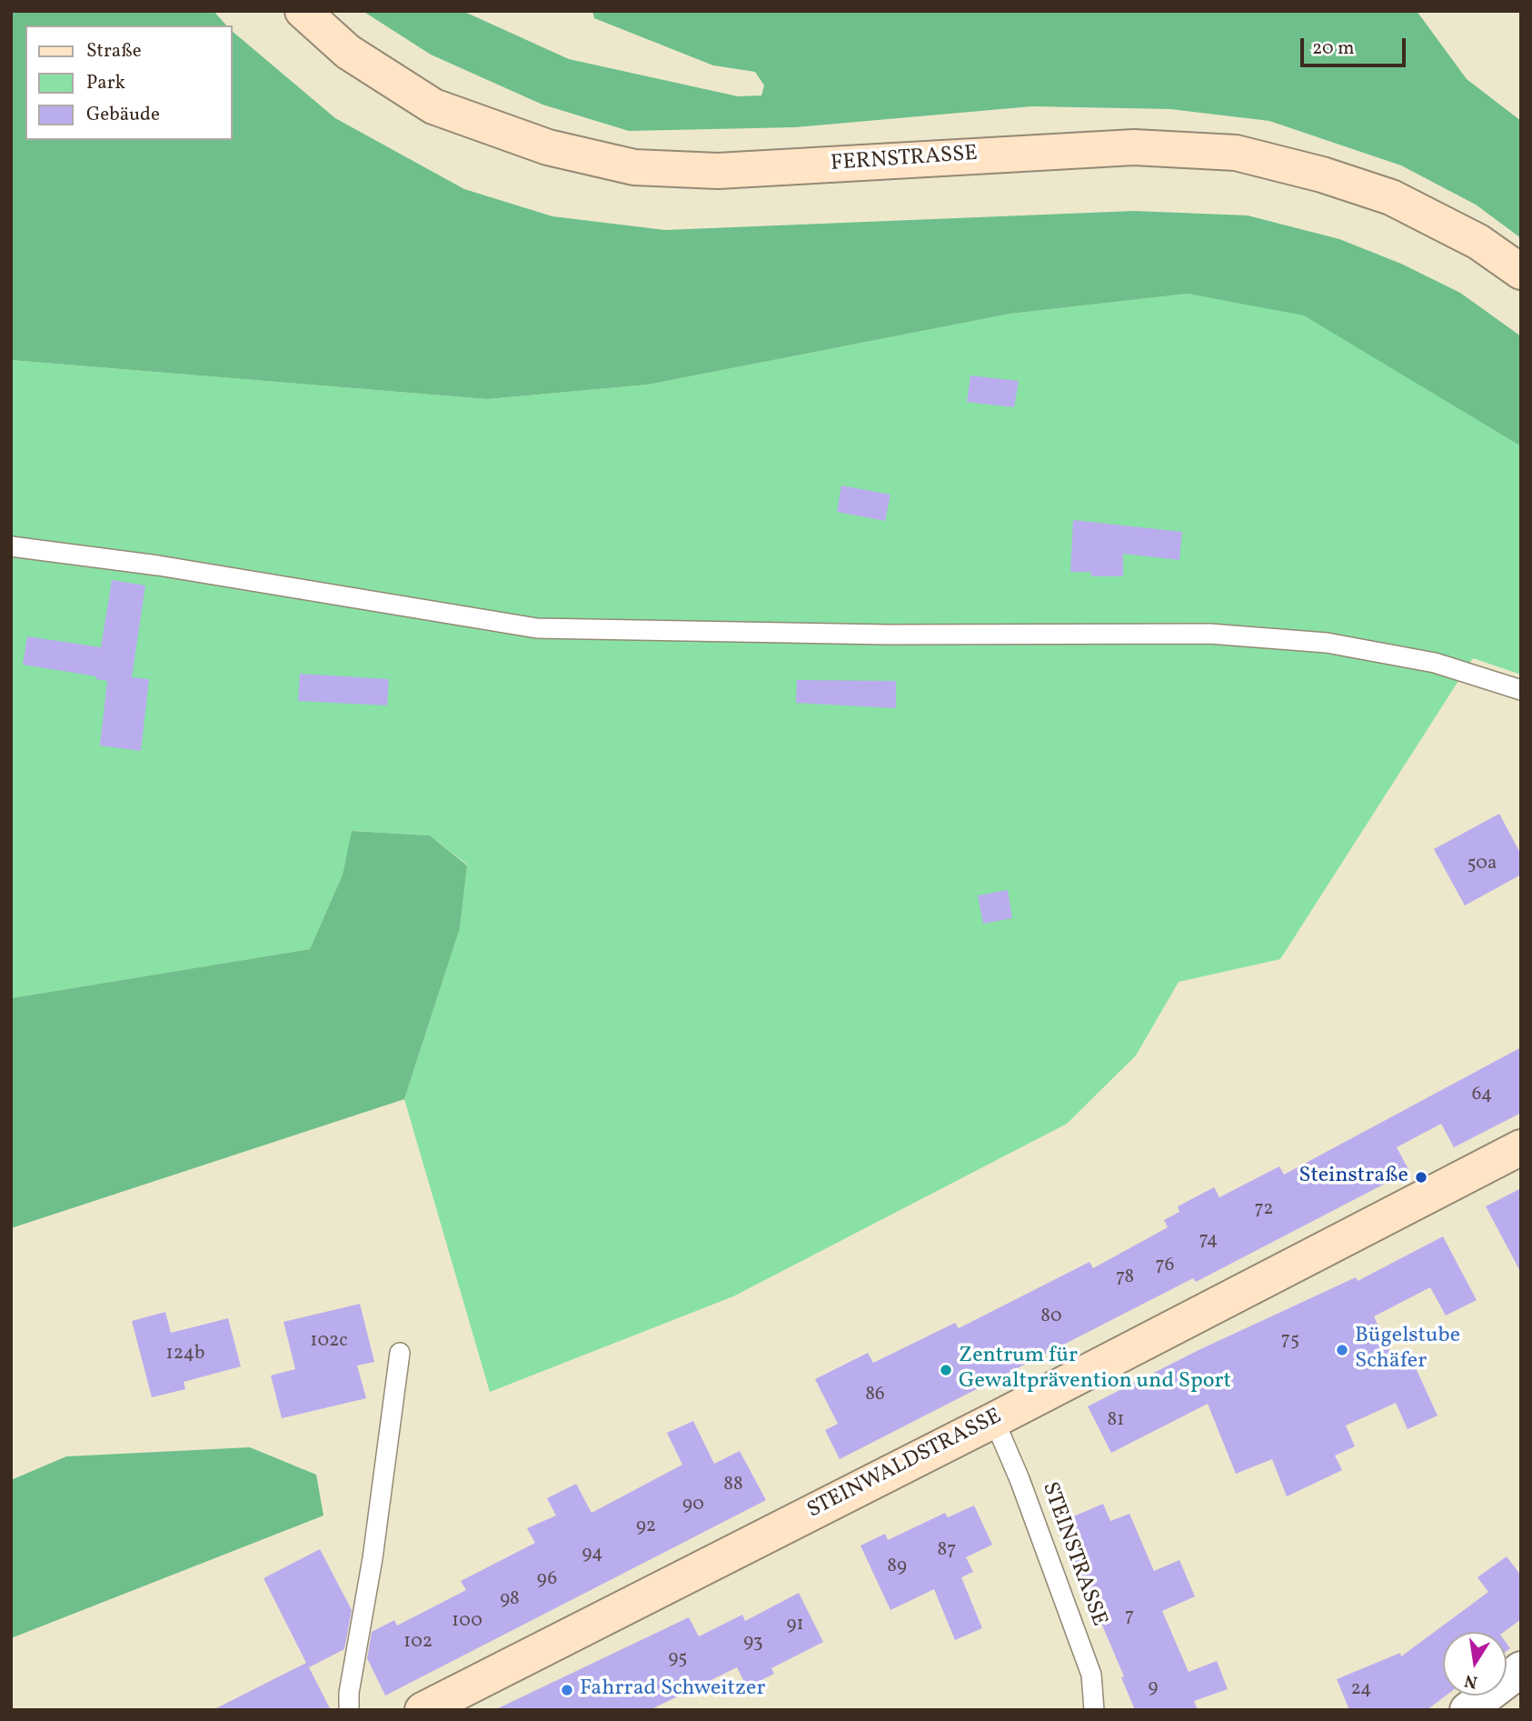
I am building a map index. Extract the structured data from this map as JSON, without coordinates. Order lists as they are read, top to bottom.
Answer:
{
  "streets": {
    "main road": ["FERNSTRASSE", "STEINWALDSTRASSE"],
    "lane": ["STEINSTRASSE"]
  },
  "crossings": [
    ["STEINWALDSTRASSE", "STEINSTRASSE"]
  ],
  "places": [
    "Steinstraße",
    "Bügelstube Schäfer",
    "Zentrum für Gewaltprävention und Sport",
    "Fahrrad Schweitzer"
  ],
  "house_numbers": [
    "50a",
    "64",
    "72",
    "74",
    "76",
    "78",
    "80",
    "75",
    "102c",
    "124b",
    "86",
    "81",
    "88",
    "90",
    "92",
    "87",
    "94",
    "89",
    "96",
    "98",
    "7",
    "100",
    "91",
    "102",
    "93",
    "95",
    "9",
    "24"
  ],
  "legend": ["Straße", "Park", "Gebäude"],
  "scale_bar": "20 m",
  "north": "bottom"
}
